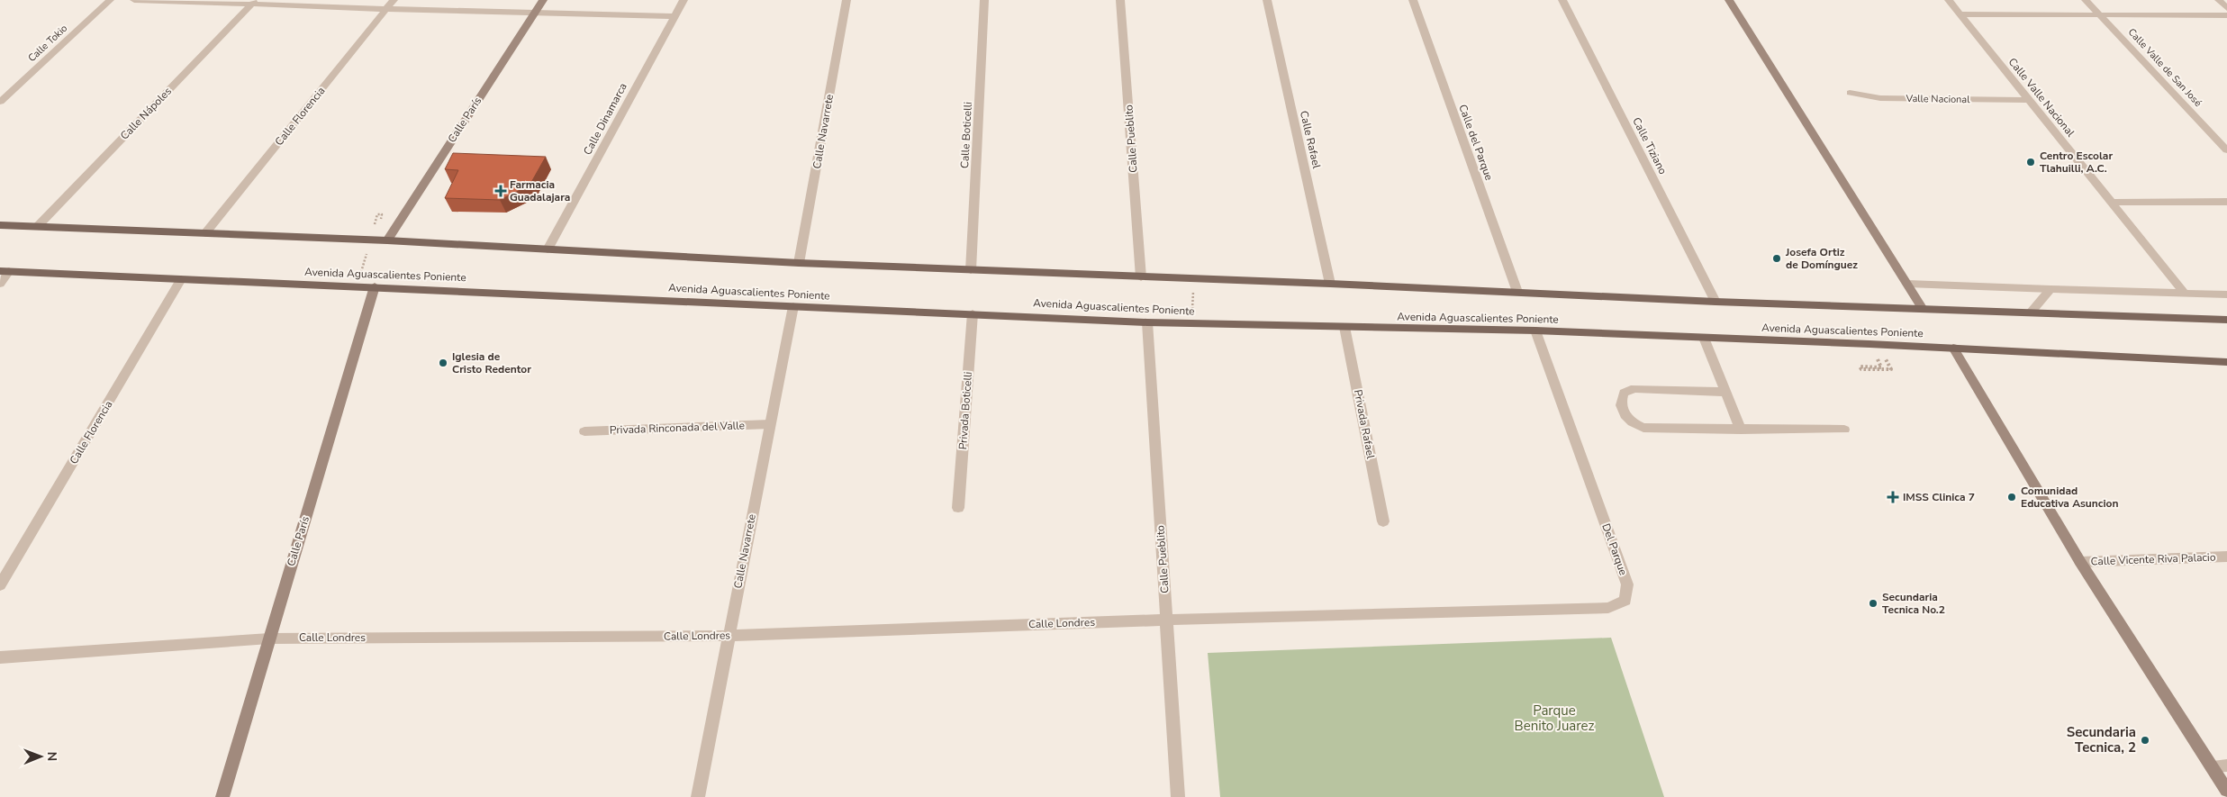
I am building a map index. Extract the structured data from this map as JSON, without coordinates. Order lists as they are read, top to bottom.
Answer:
{
  "streets": {
    "main road": ["Avenida Aguascalientes Poniente"],
    "street": [
      "Calle Tokio",
      "Calle Valle de San José",
      "Calle Valle Nacional",
      "Valle Nacional",
      "Calle Nápoles",
      "Calle Florencia",
      "Calle Dinamarca",
      "Calle París",
      "Calle Navarrete",
      "Calle Boticelli",
      "Calle Pueblito",
      "Calle Rafael",
      "Calle del Parque",
      "Calle Tiziano",
      "Privada Boticelli",
      "Privada Rafael",
      "Privada Rinconada del Valle",
      "Del Parque",
      "Calle Vicente Riva Palacio",
      "Calle Londres"
    ]
  },
  "crossings": [
    ["Calle Valle Nacional", "Valle Nacional"],
    ["Calle Florencia", "Avenida Aguascalientes Poniente"],
    ["Calle París", "Avenida Aguascalientes Poniente"],
    ["Calle París", "Calle Londres"],
    ["Calle Navarrete", "Avenida Aguascalientes Poniente"],
    ["Calle Navarrete", "Privada Rinconada del Valle"],
    ["Calle Navarrete", "Calle Londres"],
    ["Calle Pueblito", "Avenida Aguascalientes Poniente"],
    ["Calle Pueblito", "Calle Londres"],
    ["Avenida Aguascalientes Poniente", "Privada Boticelli"],
    ["Avenida Aguascalientes Poniente", "Privada Rafael"],
    ["Avenida Aguascalientes Poniente", "Del Parque"],
    ["Del Parque", "Calle Londres"]
  ],
  "parks": ["Parque Benito Juarez"],
  "places": {
    "other": [
      "Centro Escolar Tlahuilli, A.C.",
      "Josefa Ortiz de Domínguez",
      "Iglesia de Cristo Redentor",
      "Comunidad Educativa Asuncion",
      "Secundaria Tecnica No.2",
      "Secundaria Tecnica, 2"
    ],
    "health": ["Farmacia Guadalajara", "IMSS Clinica 7"]
  },
  "north": "right"
}
